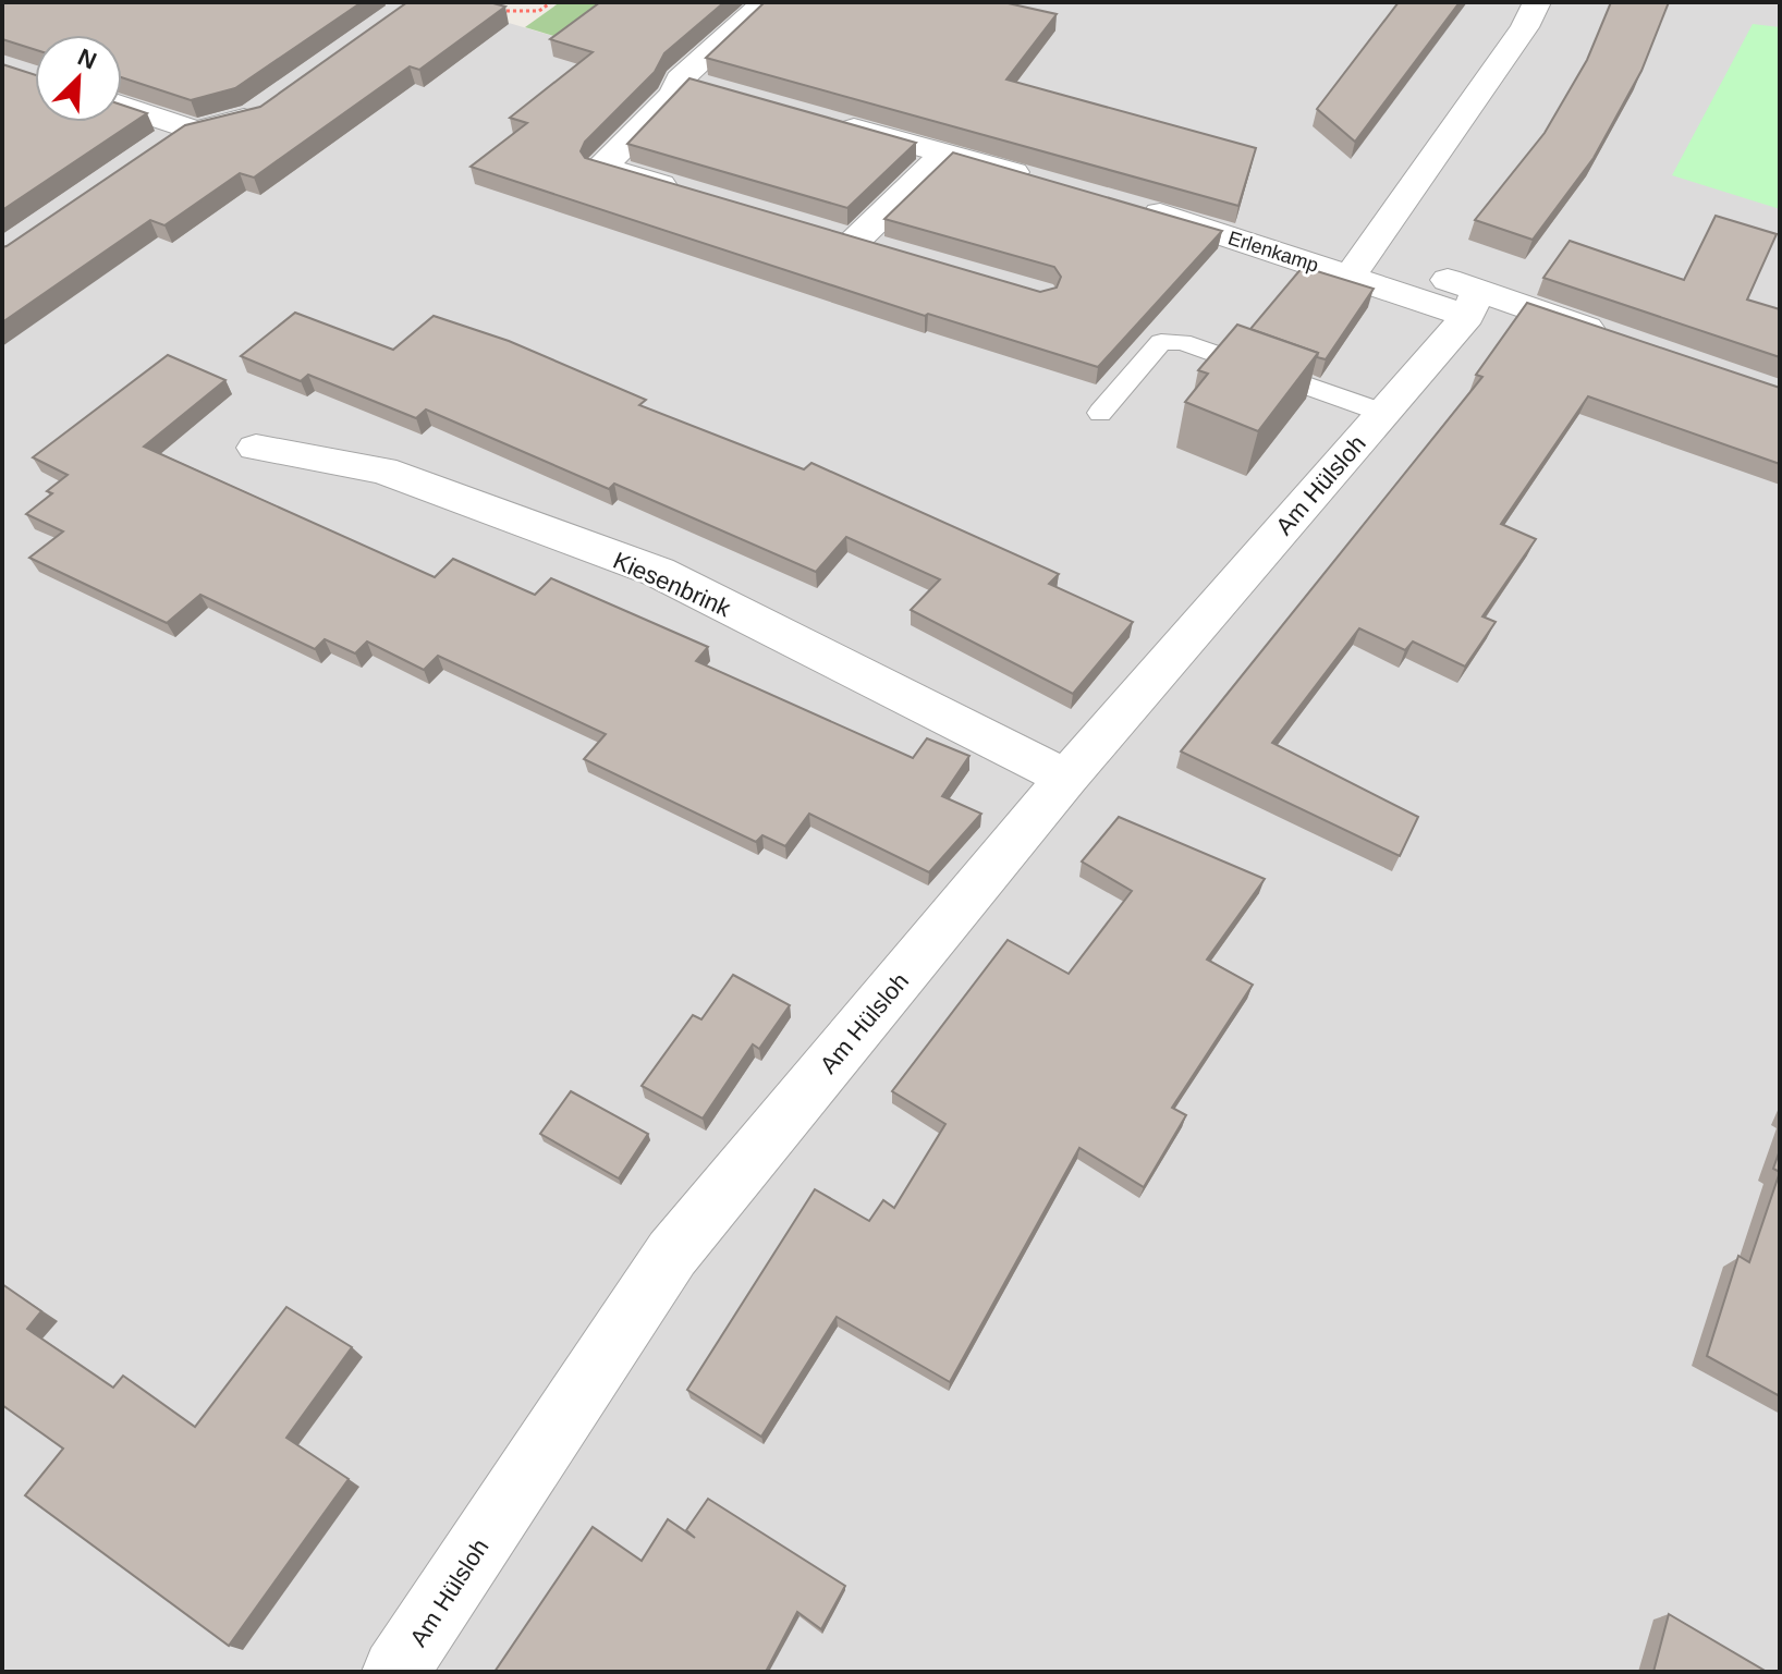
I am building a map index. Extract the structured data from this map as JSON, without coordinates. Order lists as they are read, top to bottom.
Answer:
{
  "streets": {
    "street": ["Erlenkamp", "Am Hülsloh", "Kiesenbrink"]
  },
  "crossings": [
    ["Erlenkamp", "Am Hülsloh"],
    ["Am Hülsloh", "Kiesenbrink"]
  ],
  "north": "top right"
}
